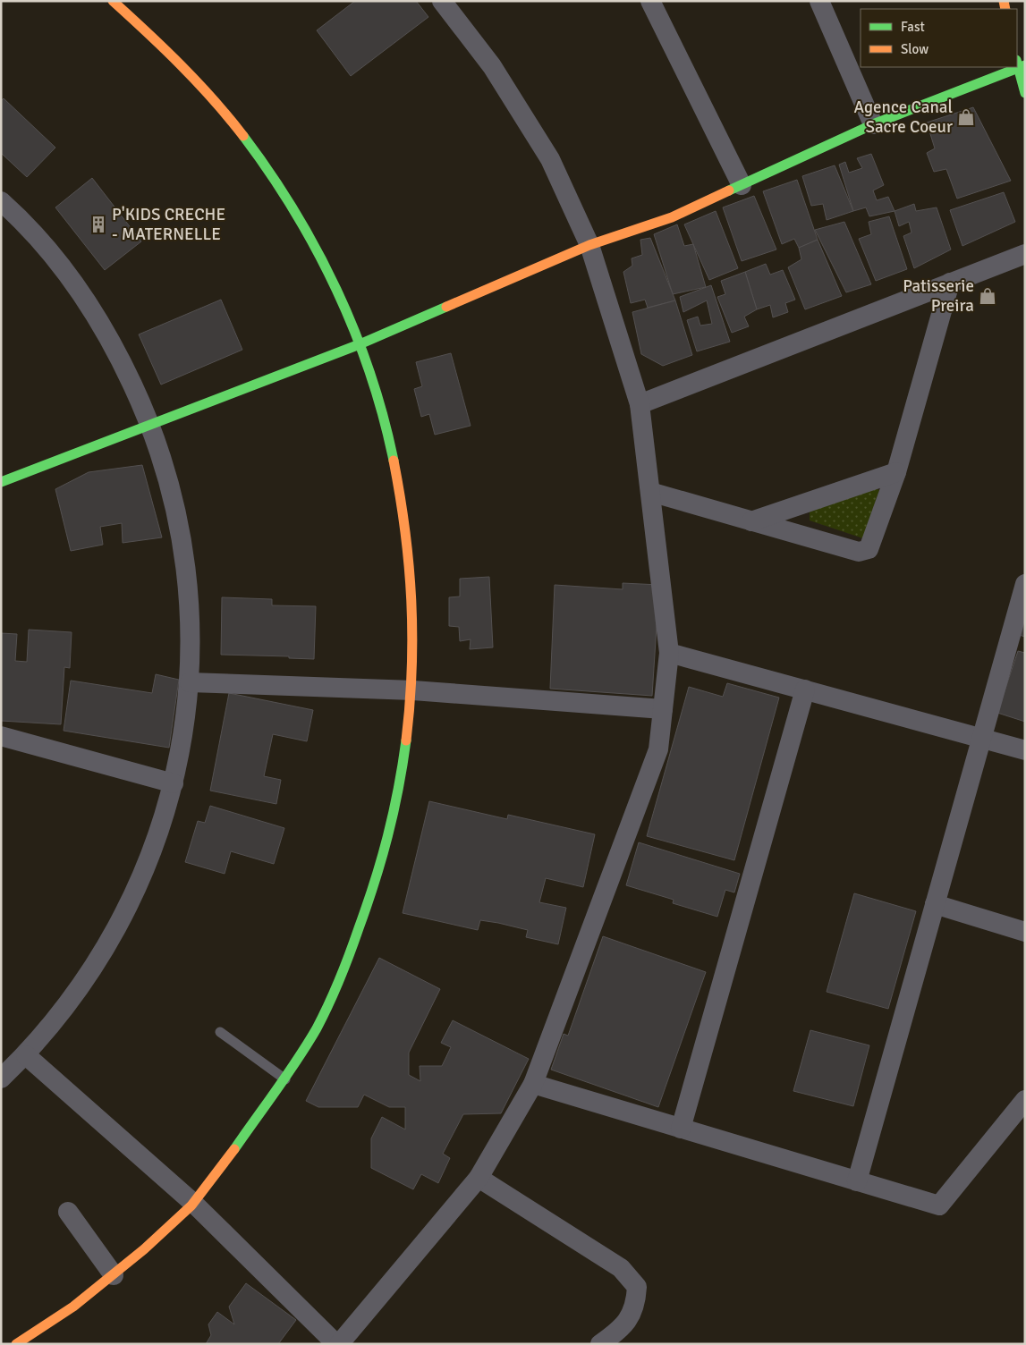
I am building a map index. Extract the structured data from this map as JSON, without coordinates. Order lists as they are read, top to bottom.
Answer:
{
  "places": {
    "shop": ["Agence Canal Sacre Coeur", "Patisserie Preira"],
    "building": ["P'KIDS CRECHE - MATERNELLE"]
  },
  "legend": ["Fast", "Slow"]
}
